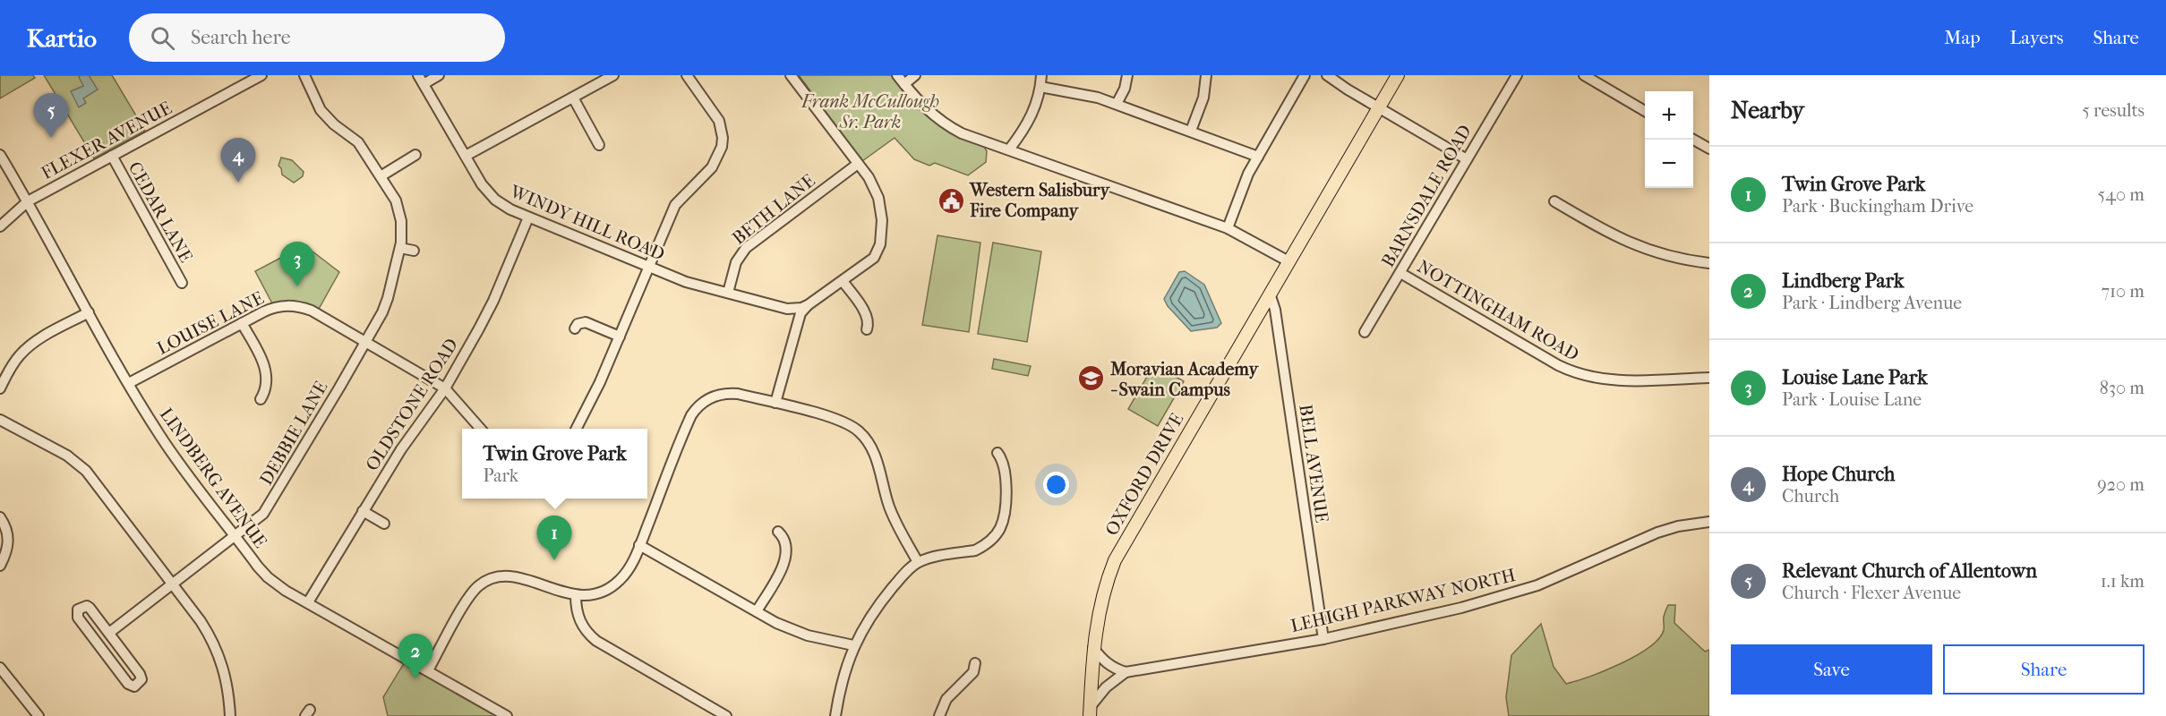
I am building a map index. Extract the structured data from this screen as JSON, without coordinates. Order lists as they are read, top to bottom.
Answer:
{
  "streets": {
    "main road": ["OXFORD DRIVE"],
    "street": [
      "FLEXER AVENUE",
      "BARNSDALE ROAD",
      "BETH LANE",
      "CEDAR LANE",
      "WINDY HILL ROAD",
      "NOTTINGHAM ROAD",
      "LOUISE LANE",
      "OLDSTONE ROAD",
      "DEBBIE LANE",
      "BELL AVENUE",
      "LINDBERG AVENUE",
      "LEHIGH PARKWAY NORTH"
    ]
  },
  "crossings": [
    ["FLEXER AVENUE", "CEDAR LANE"],
    ["FLEXER AVENUE", "LINDBERG AVENUE"],
    ["BARNSDALE ROAD", "NOTTINGHAM ROAD"],
    ["BETH LANE", "WINDY HILL ROAD"],
    ["WINDY HILL ROAD", "OLDSTONE ROAD"],
    ["LOUISE LANE", "OLDSTONE ROAD"],
    ["LOUISE LANE", "DEBBIE LANE"],
    ["LOUISE LANE", "LINDBERG AVENUE"],
    ["OLDSTONE ROAD", "LINDBERG AVENUE"],
    ["DEBBIE LANE", "LINDBERG AVENUE"],
    ["BELL AVENUE", "OXFORD DRIVE"],
    ["BELL AVENUE", "LEHIGH PARKWAY NORTH"],
    ["OXFORD DRIVE", "LEHIGH PARKWAY NORTH"]
  ],
  "parks": ["Frank McCullough Sr. Park"],
  "places": {
    "public building": ["Western Salisbury Fire Company"],
    "school or university": ["Moravian Academy - Swain Campus"]
  },
  "page": {
    "header": "Kartio",
    "search": "Search here",
    "nav": ["Map", "Layers", "Share"],
    "heading": ["Nearby", "5 results"],
    "map_buttons": ["+", "−"],
    "pins": [
      "5",
      "4",
      "3",
      "1",
      "2"
    ],
    "list": [
      {
        "mark": "1",
        "name": "Twin Grove Park",
        "note": "Park · Buckingham Drive",
        "value": "540 m"
      },
      {
        "mark": "2",
        "name": "Lindberg Park",
        "note": "Park · Lindberg Avenue",
        "value": "710 m"
      },
      {
        "mark": "3",
        "name": "Louise Lane Park",
        "note": "Park · Louise Lane",
        "value": "830 m"
      },
      {
        "mark": "4",
        "name": "Hope Church",
        "note": "Church",
        "value": "920 m"
      },
      {
        "mark": "5",
        "name": "Relevant Church of Allentown",
        "note": "Church · Flexer Avenue",
        "value": "1.1 km"
      }
    ],
    "popup": ["Twin Grove Park", "Park"],
    "buttons": ["Save", "Share"]
  }
}
